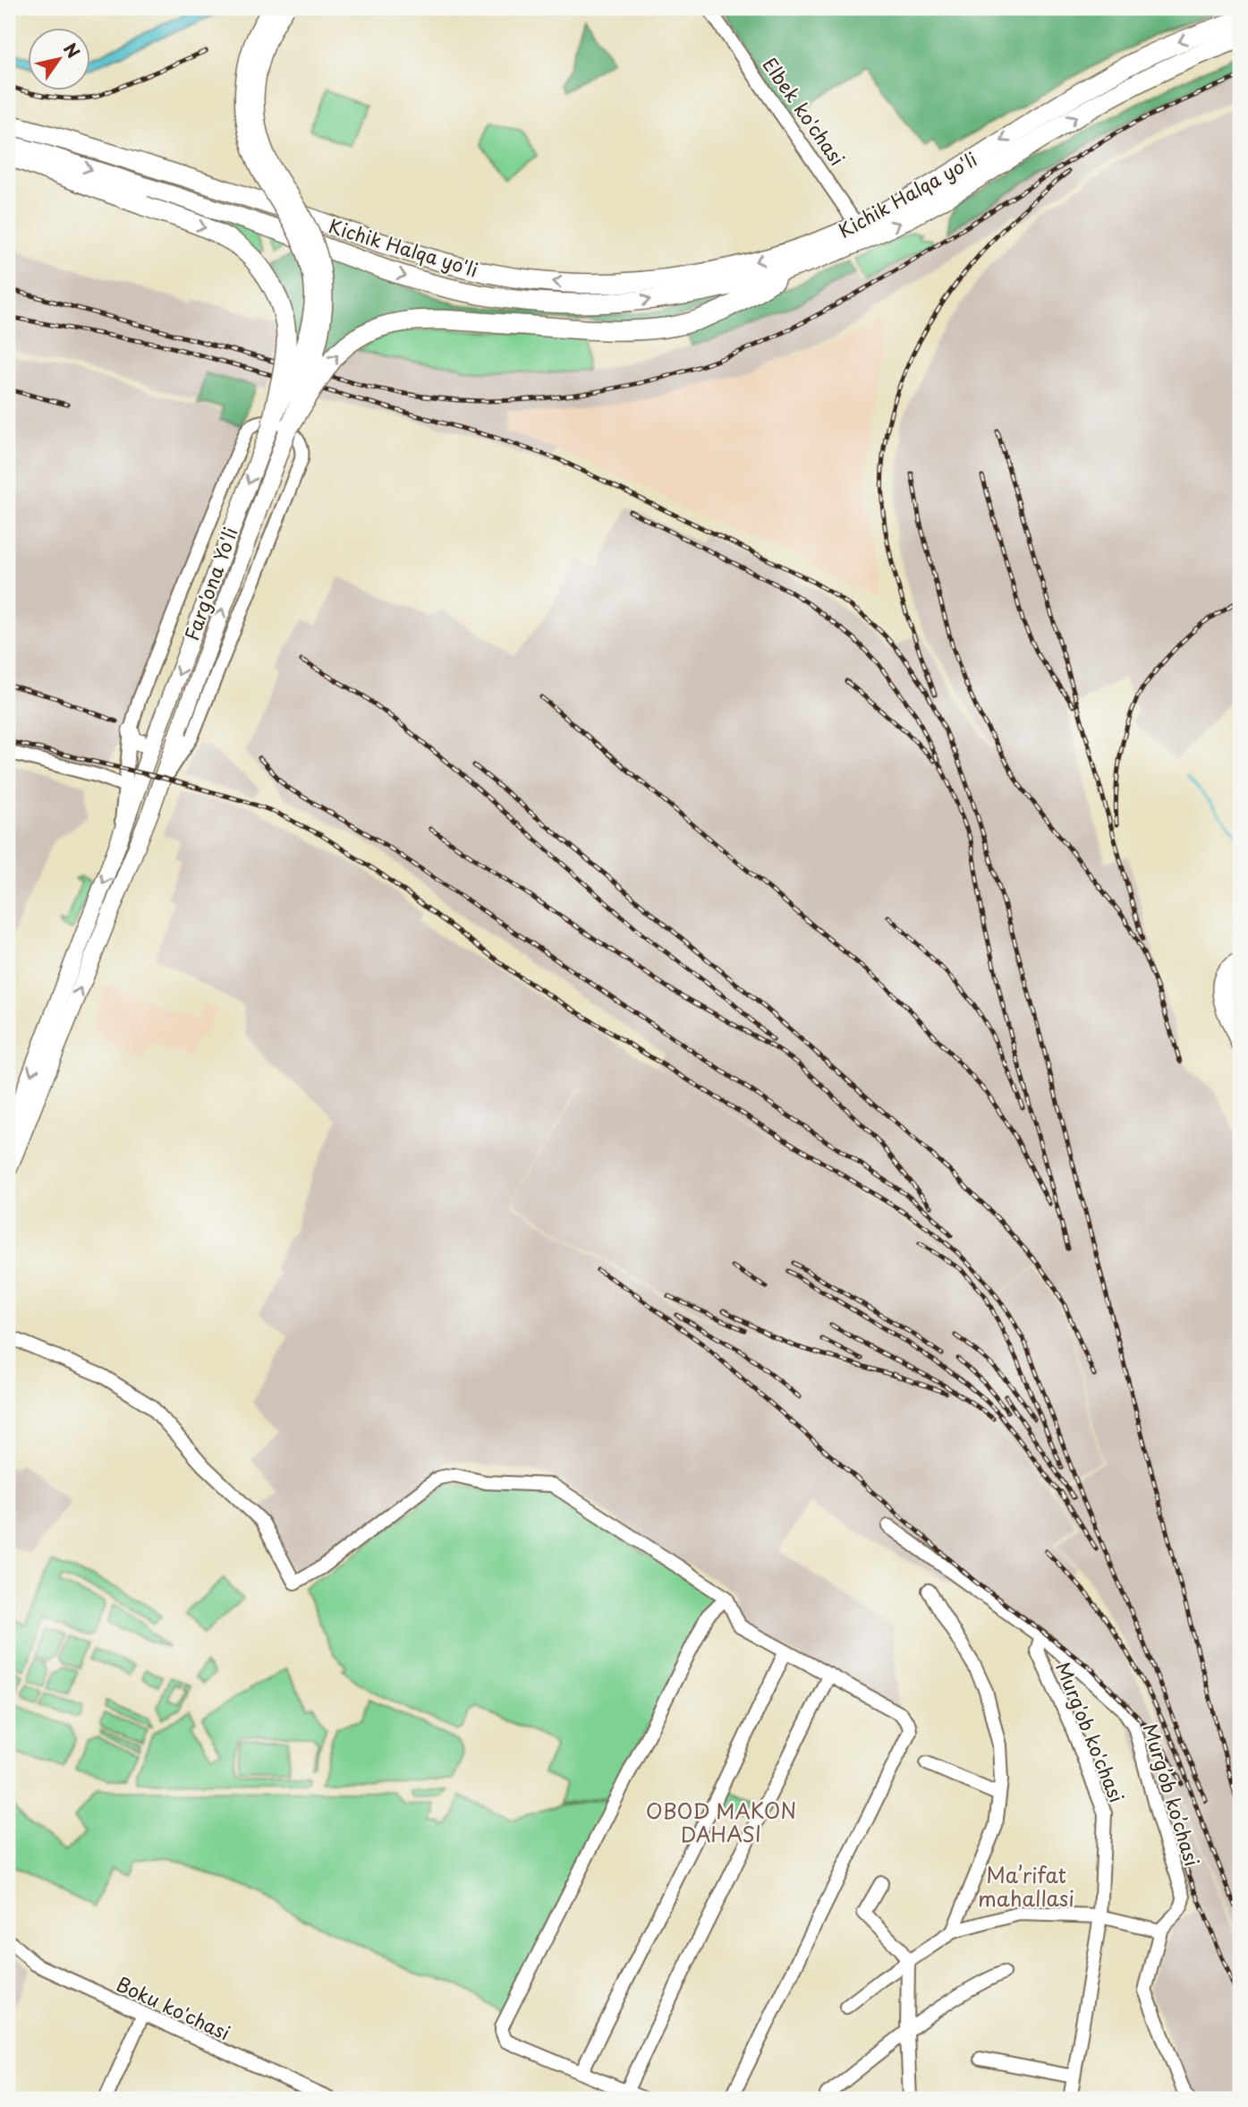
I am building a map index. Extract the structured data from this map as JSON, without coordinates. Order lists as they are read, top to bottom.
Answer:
{
  "streets": {
    "highway": ["Kichik Halqa yo'li"],
    "main road": ["Farg'ona Yo'li"],
    "street": [
      "Elbek ko'chasi",
      "Murg'ob ko'chasi",
      "Murg’ob ko’chasi",
      "Boku ko'chasi"
    ]
  },
  "crossings": [
    ["Elbek ko'chasi", "Kichik Halqa yo'li"]
  ],
  "districts": ["OBOD MAKON DAHASI", "Maʼrifat mahallasi"],
  "north": "top right"
}
